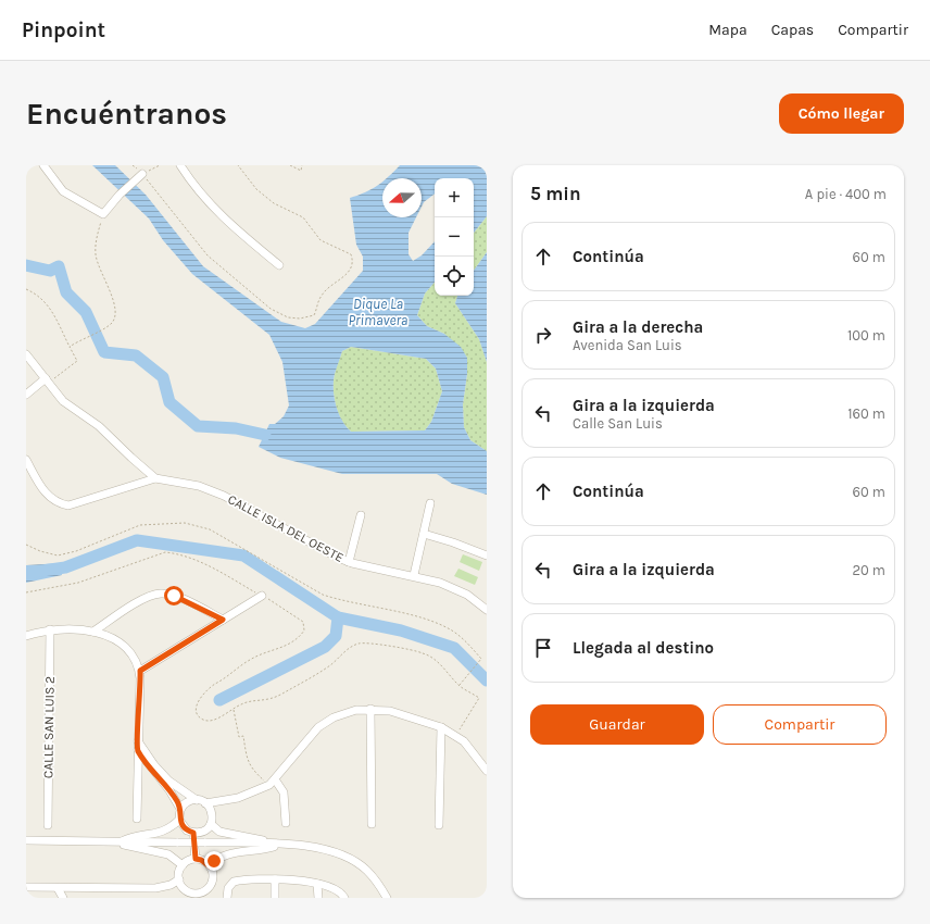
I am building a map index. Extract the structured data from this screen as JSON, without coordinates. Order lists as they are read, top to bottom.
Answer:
{
  "streets": {
    "street": ["CALLE ISLA DEL OESTE", "CALLE SAN LUIS 2"]
  },
  "water": ["Dique La Primavera"],
  "north": "left",
  "page": {
    "header": "Pinpoint",
    "nav": ["Mapa", "Capas", "Compartir"],
    "buttons": [
      "Cómo llegar",
      ["Guardar", "Compartir"]
    ],
    "title": "Encuéntranos",
    "heading": ["5 min", "A pie · 400 m"],
    "map_buttons": ["+", "−"],
    "list": [
      ["Continúa", "60 m"],
      ["Gira a la derecha", "Avenida San Luis", "100 m"],
      ["Gira a la izquierda", "Calle San Luis", "160 m"],
      ["Continúa", "60 m"],
      ["Gira a la izquierda", "20 m"],
      "Llegada al destino"
    ]
  }
}
